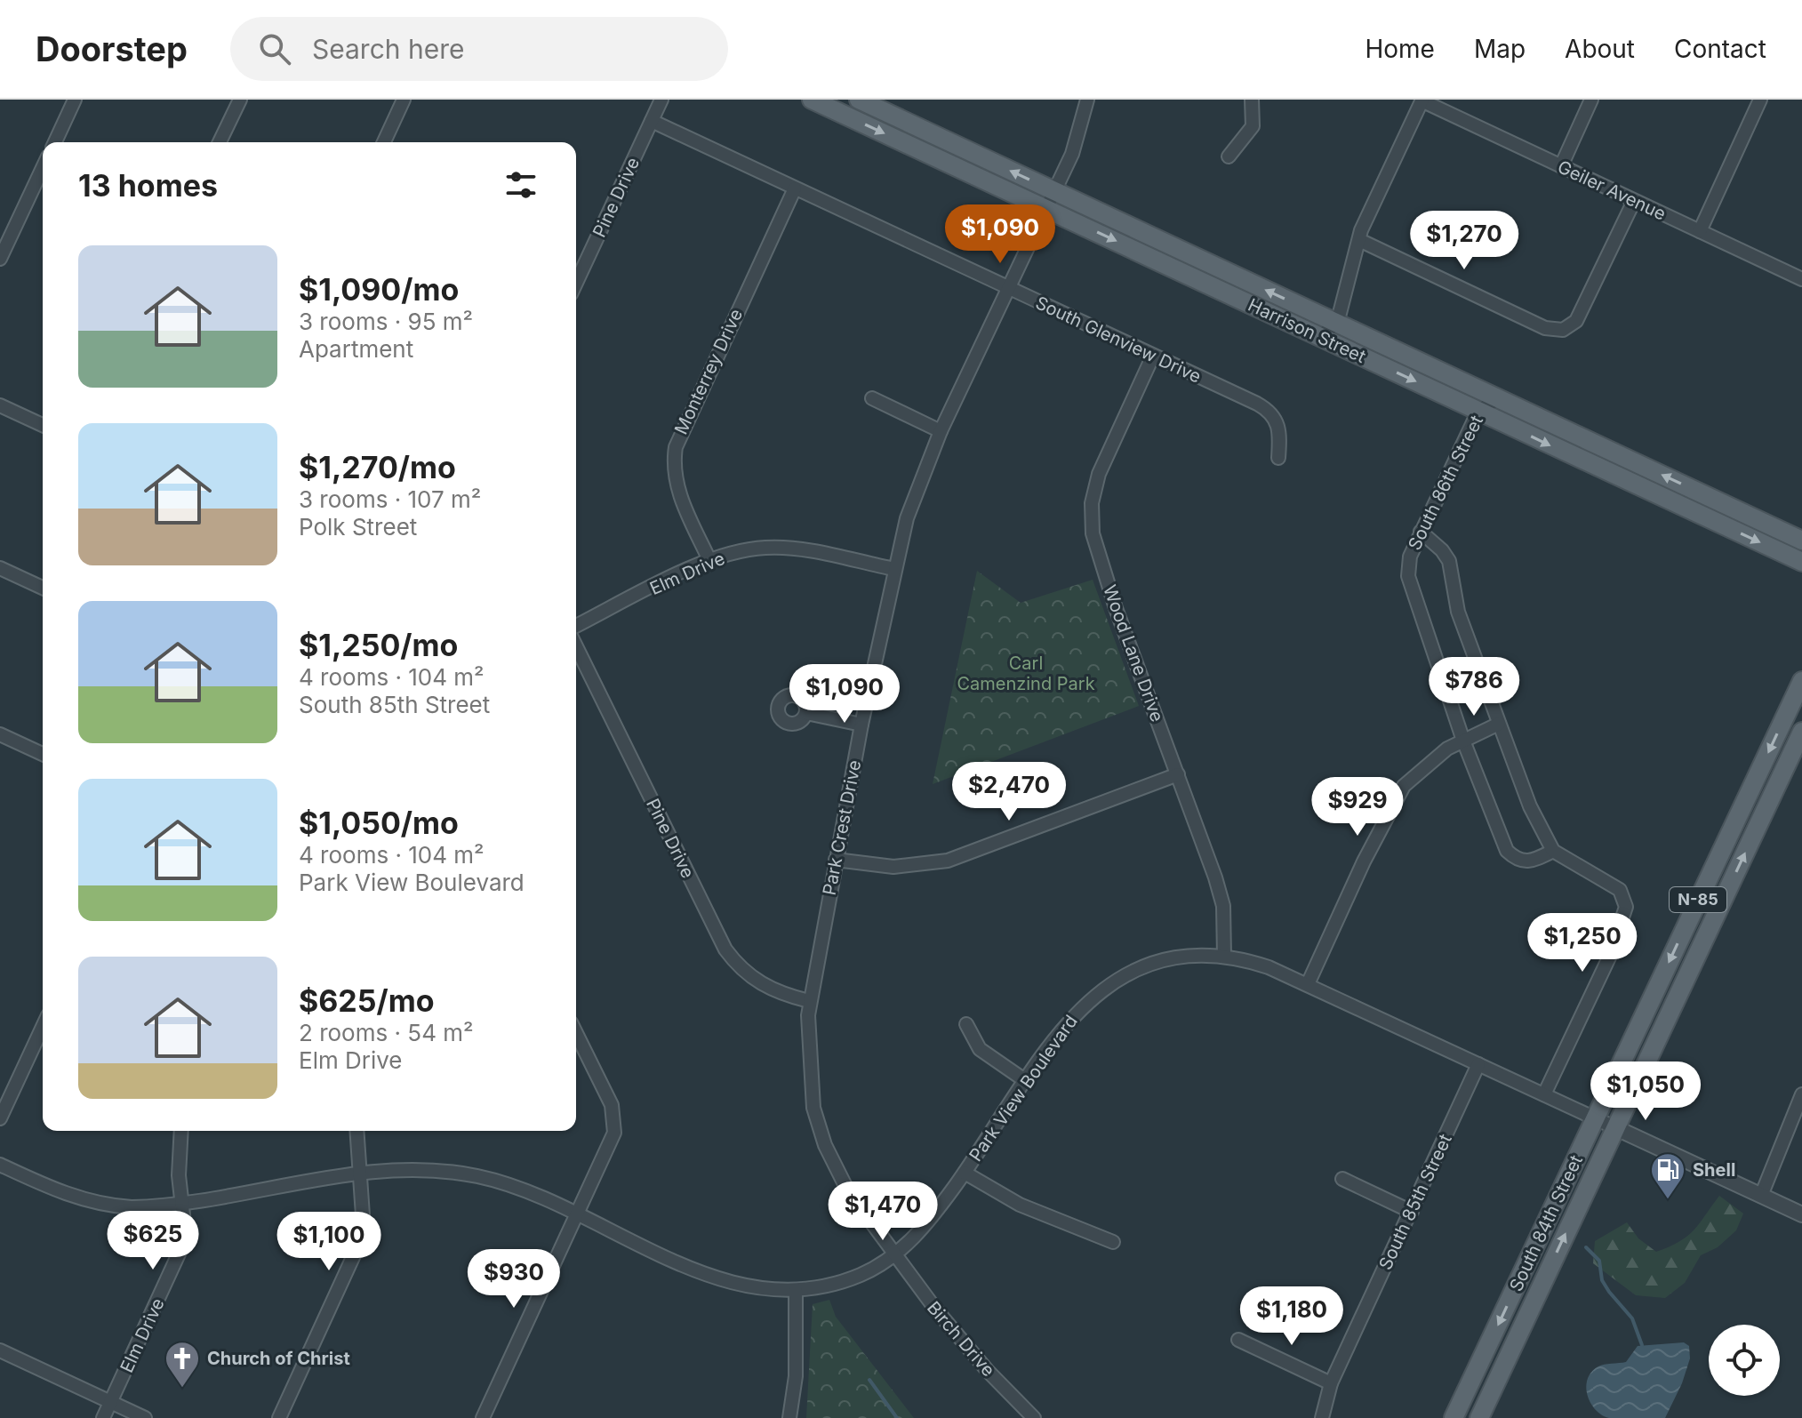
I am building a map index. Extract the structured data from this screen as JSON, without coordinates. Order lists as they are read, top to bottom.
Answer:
{
  "streets": {
    "main road": ["Harrison Street", "N-85", "South 84th Street"],
    "street": [
      "Geiler Avenue",
      "Pine Drive",
      "South Glenview Drive",
      "Monterrey Drive",
      "South 86th Street",
      "Elm Drive",
      "Wood Lane Drive",
      "Park Crest Drive",
      "Park View Boulevard",
      "South 85th Street",
      "Birch Drive"
    ]
  },
  "crossings": [
    ["Pine Drive", "South Glenview Drive"],
    ["Pine Drive", "Park Crest Drive"],
    ["Harrison Street", "South 86th Street"],
    ["Harrison Street", "Park Crest Drive"],
    ["South Glenview Drive", "Monterrey Drive"],
    ["South Glenview Drive", "Wood Lane Drive"],
    ["South Glenview Drive", "Park Crest Drive"],
    ["Monterrey Drive", "Elm Drive"],
    ["Elm Drive", "Park Crest Drive"],
    ["Elm Drive", "Park View Boulevard"],
    ["Wood Lane Drive", "Park View Boulevard"],
    ["Park Crest Drive", "Park View Boulevard"],
    ["Park Crest Drive", "Birch Drive"],
    ["Park View Boulevard", "South 85th Street"],
    ["Park View Boulevard", "South 84th Street"],
    ["Park View Boulevard", "Birch Drive"]
  ],
  "parks": ["Carl Camenzind Park"],
  "places": {
    "fuel station": ["Shell"],
    "church": ["Church of Christ"]
  },
  "page": {
    "header": "Doorstep",
    "search": "Search here",
    "nav": [
      "Home",
      "Map",
      "About",
      "Contact"
    ],
    "heading": "13 homes",
    "price": [
      "$1,090",
      "$1,270",
      "$786",
      "$1,090",
      "$2,470",
      "$929",
      "$1,250",
      "$1,050",
      "$1,470",
      "$625",
      "$1,100",
      "$930",
      "$1,180"
    ],
    "list": [
      {
        "name": "$1,090/mo",
        "note": "3 rooms · 95 m² · Apartment"
      },
      {
        "name": "$1,270/mo",
        "note": "3 rooms · 107 m² · Polk Street"
      },
      {
        "name": "$1,250/mo",
        "note": "4 rooms · 104 m² · South 85th Street"
      },
      {
        "name": "$1,050/mo",
        "note": "4 rooms · 104 m² · Park View Boulevard"
      },
      {
        "name": "$625/mo",
        "note": "2 rooms · 54 m² · Elm Drive"
      }
    ]
  }
}
